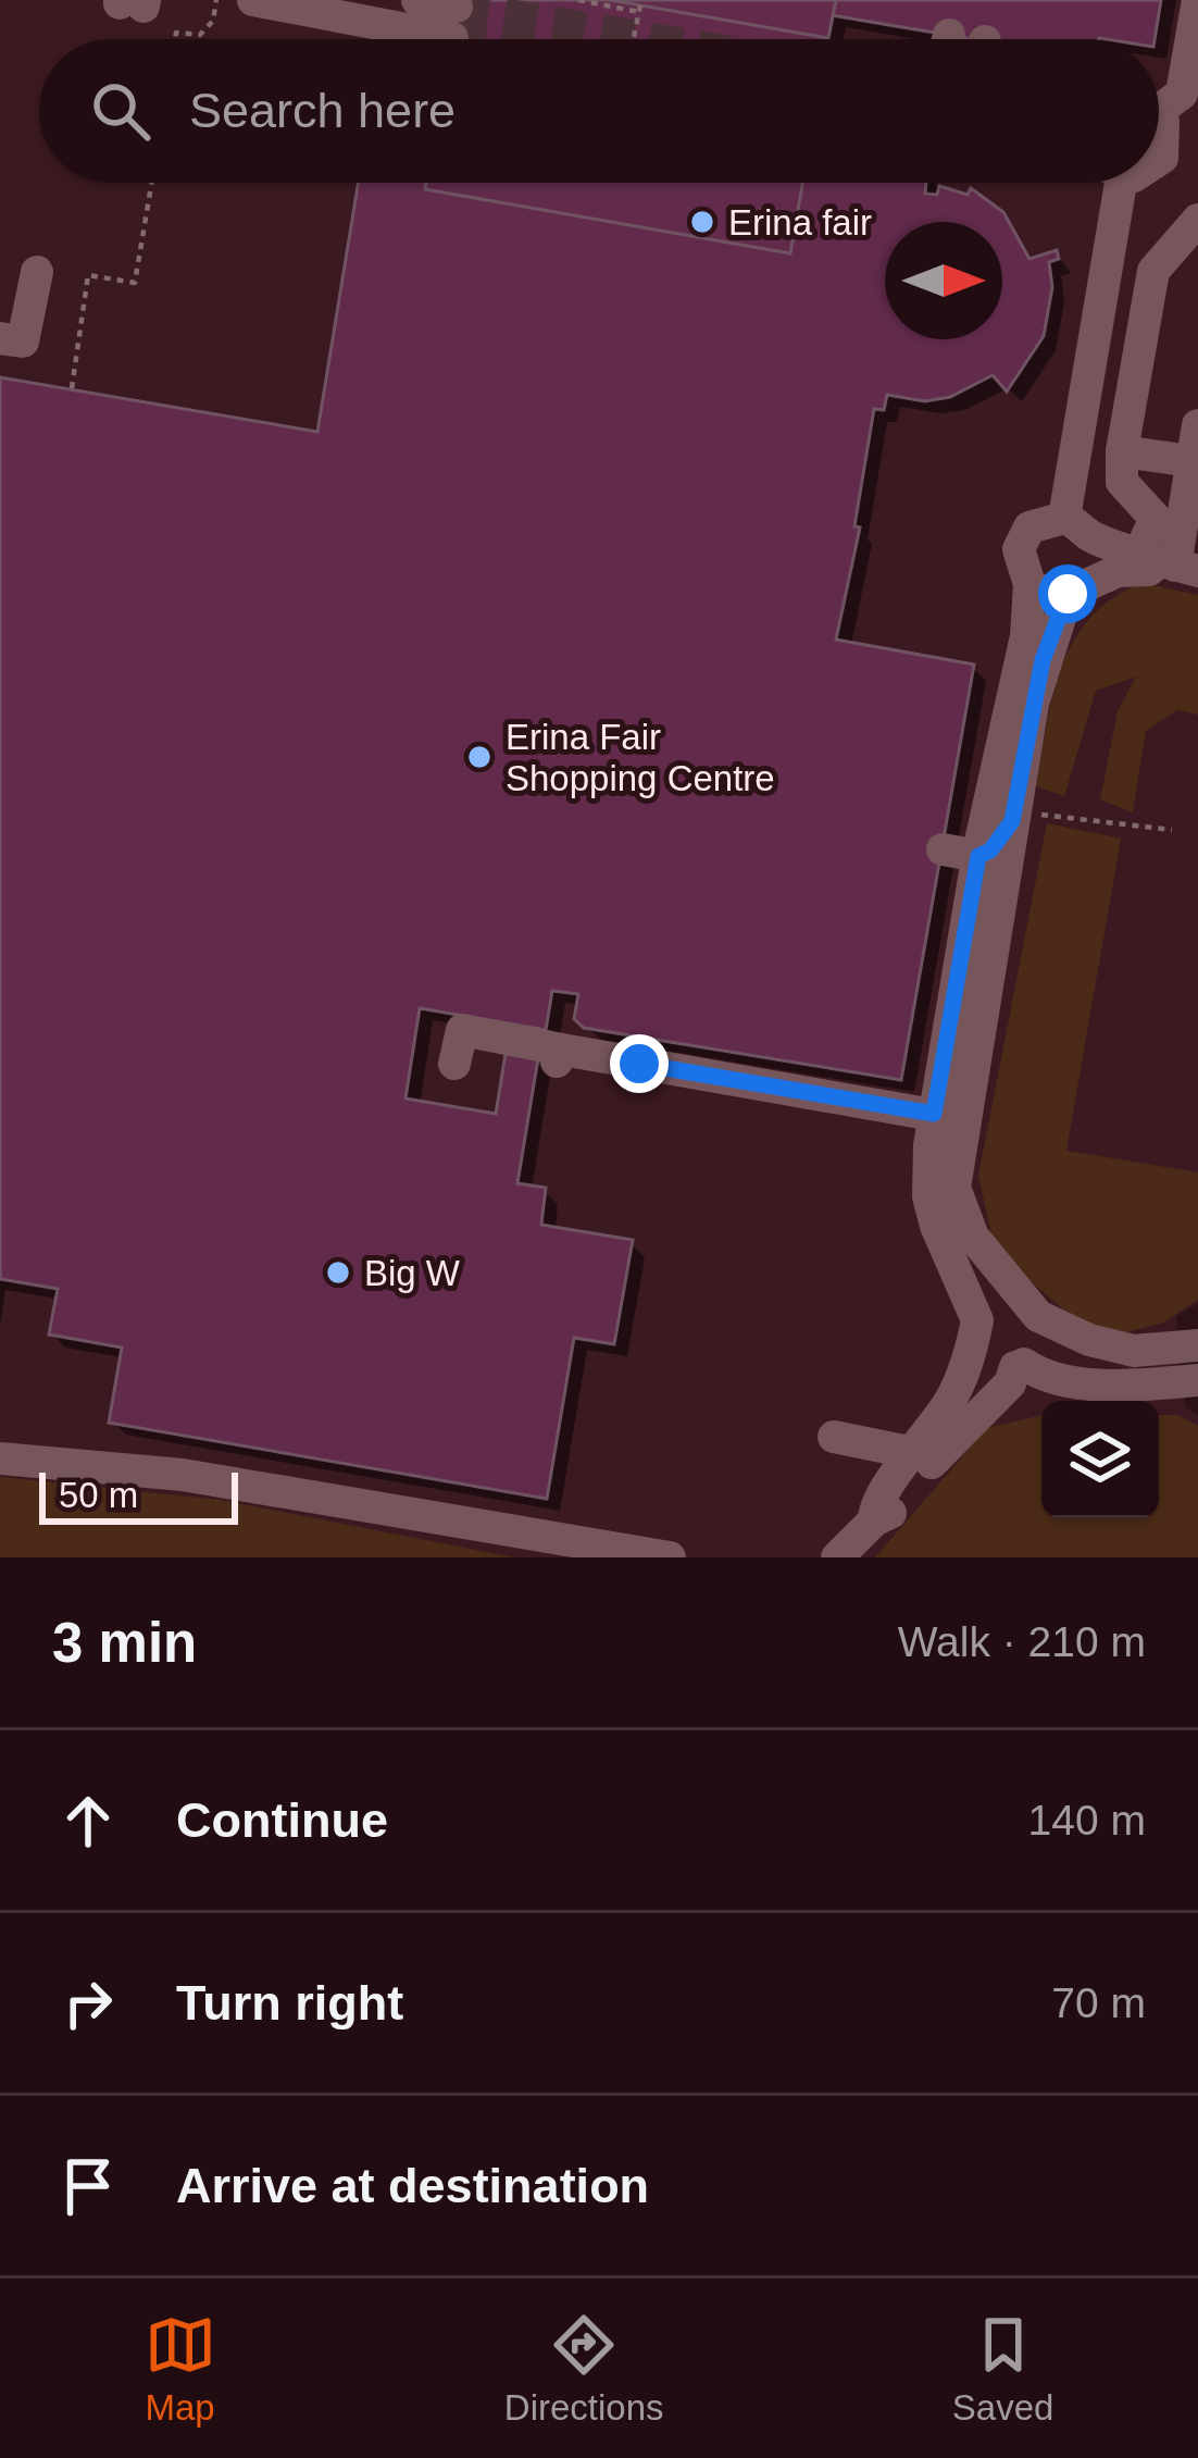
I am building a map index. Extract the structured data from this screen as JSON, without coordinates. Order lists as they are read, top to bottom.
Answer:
{
  "places": ["Erina fair", "Erina Fair Shopping Centre", "Big W"],
  "scale_bar": "50 m",
  "north": "right",
  "page": {
    "search": "Search here",
    "scale": "50 m",
    "heading": ["3 min", "Walk · 210 m"],
    "list": [
      ["Continue", "140 m"],
      ["Turn right", "70 m"],
      "Arrive at destination"
    ],
    "nav": ["Map", "Directions", "Saved"]
  }
}
